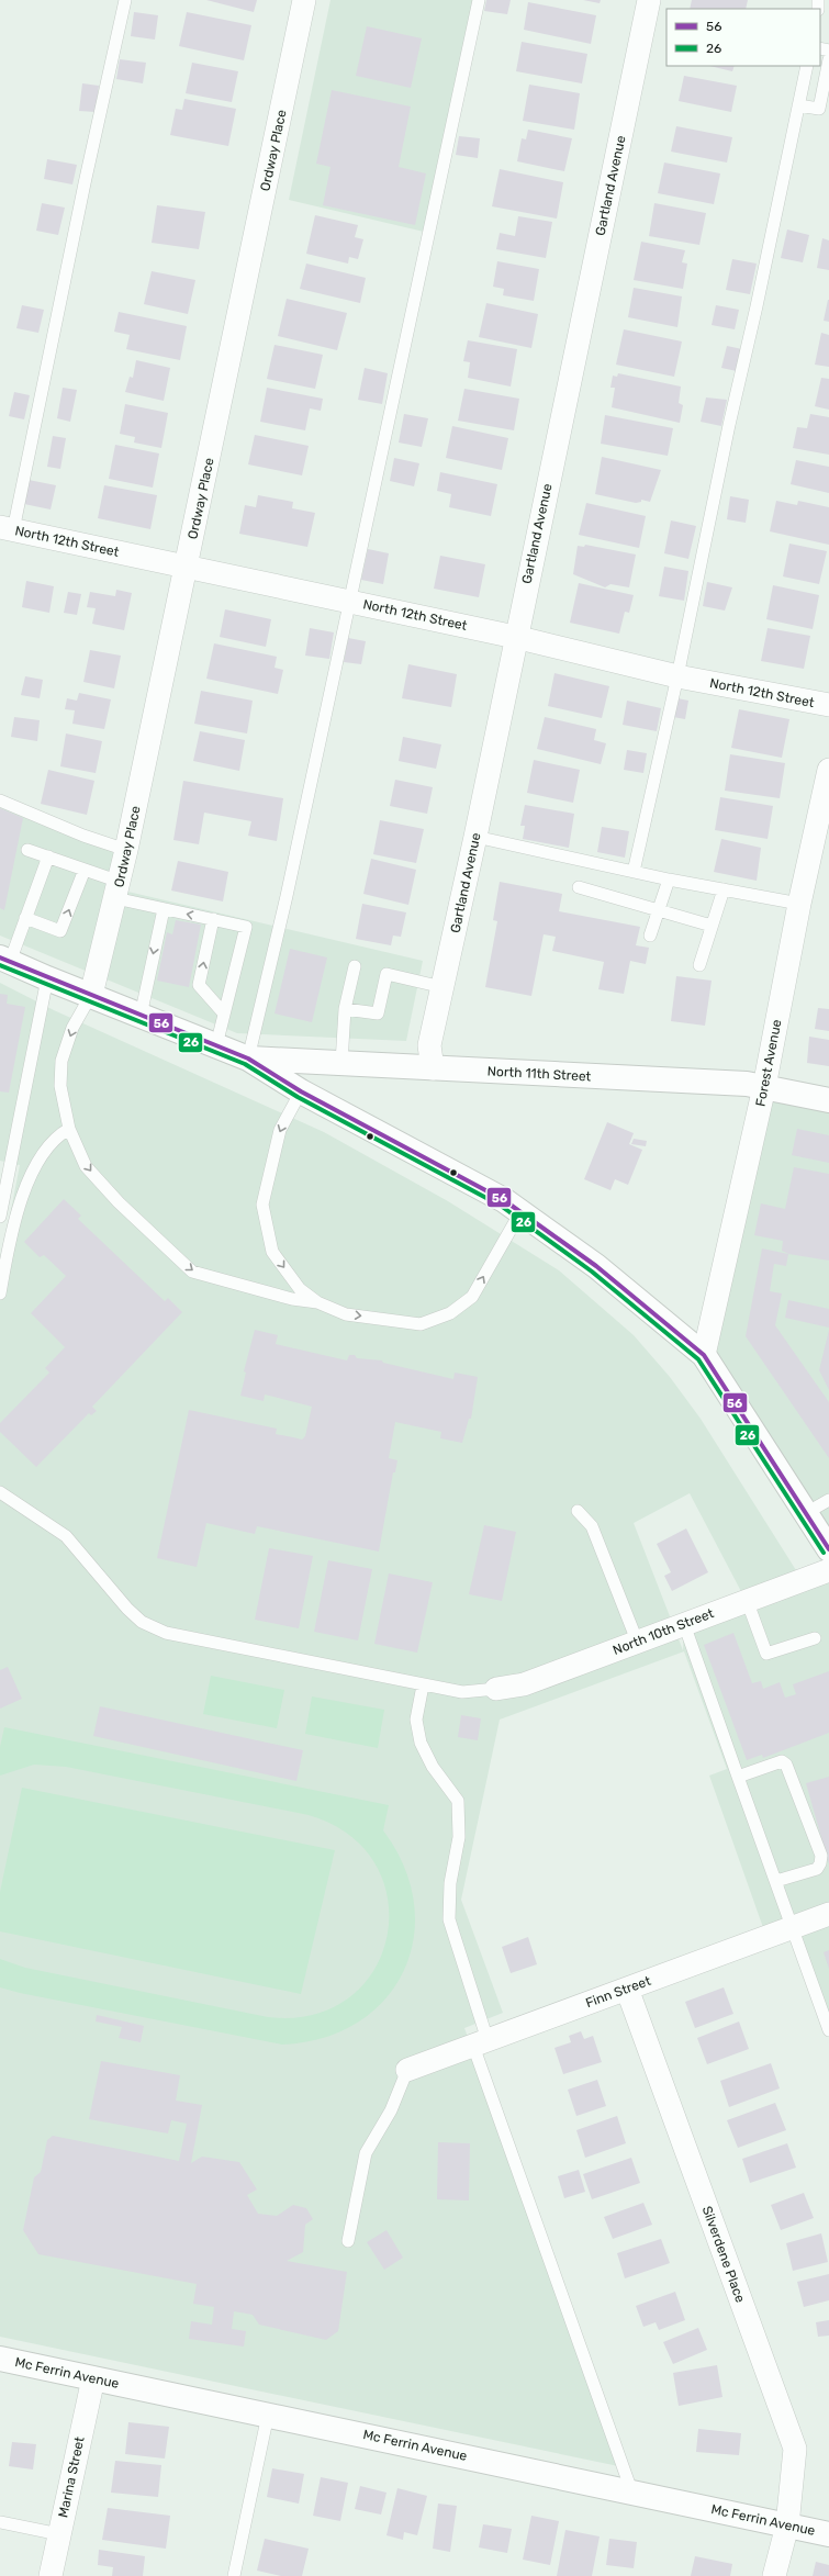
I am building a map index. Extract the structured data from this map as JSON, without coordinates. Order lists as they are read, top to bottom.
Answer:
{
  "streets": {
    "street": [
      "Ordway Place",
      "Gartland Avenue",
      "North 12th Street",
      "Forest Avenue",
      "North 11th Street",
      "North 10th Street",
      "Finn Street",
      "Silverdene Place",
      "Mc Ferrin Avenue",
      "Marina Street"
    ]
  },
  "crossings": [
    ["Ordway Place", "North 12th Street"],
    ["Gartland Avenue", "North 12th Street"],
    ["Gartland Avenue", "North 11th Street"],
    ["Forest Avenue", "North 11th Street"],
    ["Finn Street", "Silverdene Place"],
    ["Silverdene Place", "Mc Ferrin Avenue"],
    ["Mc Ferrin Avenue", "Marina Street"]
  ],
  "lines": ["transit line 56", "transit line 26"],
  "legend": ["56", "26"]
}
